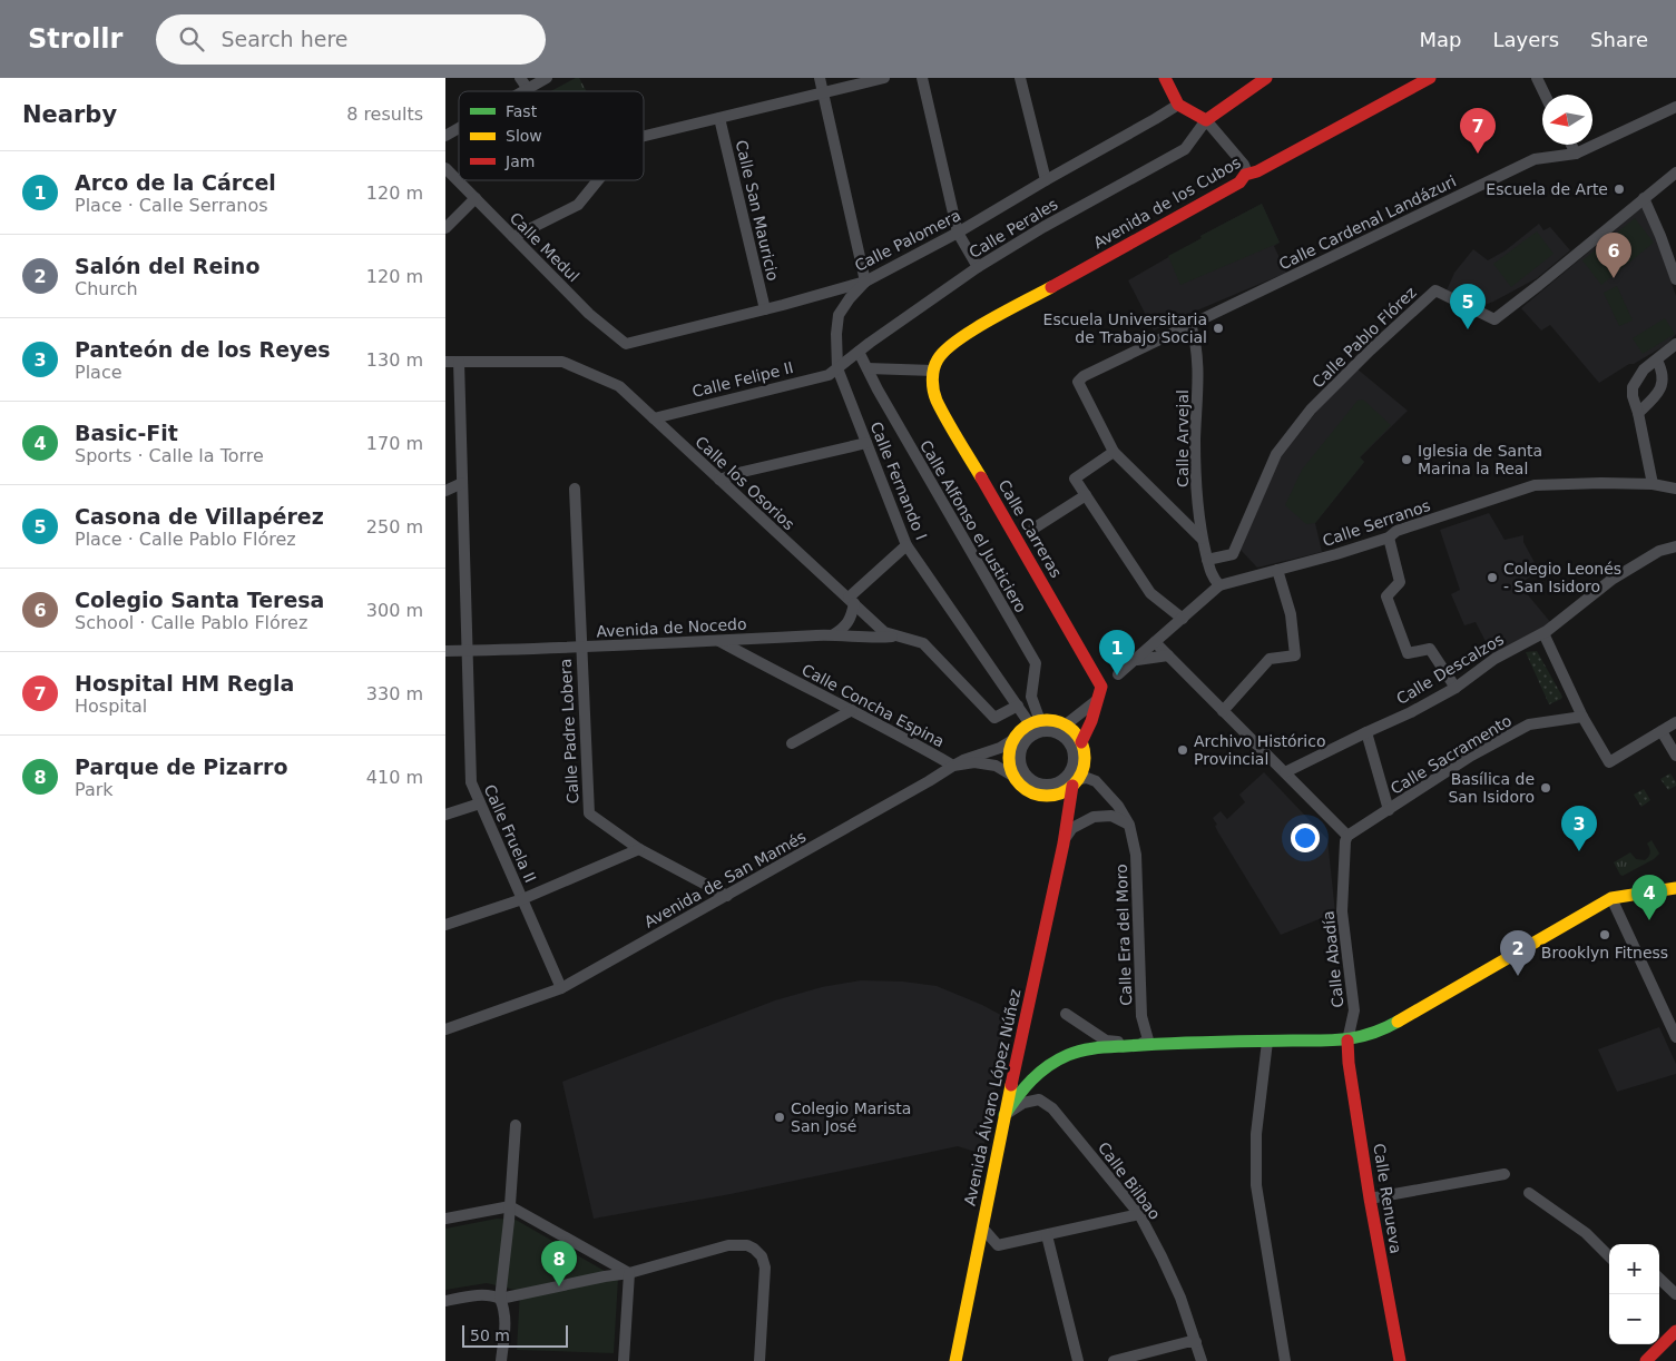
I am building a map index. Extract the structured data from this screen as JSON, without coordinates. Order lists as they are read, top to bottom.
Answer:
{
  "streets": {
    "street": [
      "Avenida de los Cubos",
      "Calle San Mauricio",
      "Calle Cardenal Landázuri",
      "Calle Perales",
      "Calle Palomera",
      "Calle Medul",
      "Calle Pablo Flórez",
      "Calle Felipe II",
      "Calle Arvejal",
      "Calle Fernando I",
      "Calle los Osorios",
      "Calle Serranos",
      "Calle Alfonso el Justiciero",
      "Calle Carreras",
      "Avenida de Nocedo",
      "Calle Descalzos",
      "Calle Concha Espina",
      "Calle Padre Lobera",
      "Calle Sacramento",
      "Calle Fruela II",
      "Avenida de San Mamés",
      "Calle Era del Moro",
      "Calle Abadía",
      "Avenida Álvaro López Núñez",
      "Calle Bilbao",
      "Calle Renueva"
    ]
  },
  "crossings": [
    ["Avenida de los Cubos", "Calle Carreras"],
    ["Calle San Mauricio", "Calle Palomera"],
    ["Calle Cardenal Landázuri", "Calle Arvejal"],
    ["Calle Perales", "Calle Felipe II"],
    ["Calle Perales", "Calle Fernando I"],
    ["Calle Perales", "Calle Alfonso el Justiciero"],
    ["Calle Palomera", "Calle Medul"],
    ["Calle Palomera", "Calle Fernando I"],
    ["Calle Pablo Flórez", "Calle Arvejal"],
    ["Calle Felipe II", "Calle Fernando I"],
    ["Calle Felipe II", "Calle los Osorios"],
    ["Calle Arvejal", "Calle Serranos"],
    ["Calle Fernando I", "Calle los Osorios"],
    ["Calle Fernando I", "Calle Alfonso el Justiciero"],
    ["Calle los Osorios", "Avenida de Nocedo"],
    ["Calle los Osorios", "Calle Fruela II"],
    ["Calle Serranos", "Calle Carreras"],
    ["Avenida de Nocedo", "Calle Concha Espina"],
    ["Avenida de Nocedo", "Calle Padre Lobera"],
    ["Avenida de Nocedo", "Calle Fruela II"],
    ["Calle Concha Espina", "Avenida de San Mamés"],
    ["Calle Sacramento", "Calle Abadía"],
    ["Calle Fruela II", "Avenida de San Mamés"],
    ["Calle Era del Moro", "Avenida Álvaro López Núñez"],
    ["Calle Abadía", "Calle Renueva"],
    ["Avenida Álvaro López Núñez", "Calle Bilbao"]
  ],
  "places": [
    "Escuela de Arte",
    "Escuela Universitaria de Trabajo Social",
    "Iglesia de Santa Marina la Real",
    "Colegio Leonés - San Isidoro",
    "Archivo Histórico Provincial",
    "Basílica de San Isidoro",
    "Brooklyn Fitness",
    "Colegio Marista San José"
  ],
  "legend": ["Fast", "Slow", "Jam"],
  "scale_bar": "50 m",
  "north": "left",
  "page": {
    "header": "Strollr",
    "search": "Search here",
    "nav": ["Map", "Layers", "Share"],
    "heading": ["Nearby", "8 results"],
    "pins": [
      "7",
      "6",
      "5",
      "1",
      "3",
      "4",
      "2",
      "8"
    ],
    "list": [
      {
        "mark": "1",
        "name": "Arco de la Cárcel",
        "note": "Place · Calle Serranos",
        "value": "120 m"
      },
      {
        "mark": "2",
        "name": "Salón del Reino",
        "note": "Church",
        "value": "120 m"
      },
      {
        "mark": "3",
        "name": "Panteón de los Reyes",
        "note": "Place",
        "value": "130 m"
      },
      {
        "mark": "4",
        "name": "Basic-Fit",
        "note": "Sports · Calle la Torre",
        "value": "170 m"
      },
      {
        "mark": "5",
        "name": "Casona de Villapérez",
        "note": "Place · Calle Pablo Flórez",
        "value": "250 m"
      },
      {
        "mark": "6",
        "name": "Colegio Santa Teresa",
        "note": "School · Calle Pablo Flórez",
        "value": "300 m"
      },
      {
        "mark": "7",
        "name": "Hospital HM Regla",
        "note": "Hospital",
        "value": "330 m"
      },
      {
        "mark": "8",
        "name": "Parque de Pizarro",
        "note": "Park",
        "value": "410 m"
      }
    ],
    "map_buttons": ["+", "−"],
    "scale": "50 m"
  }
}
